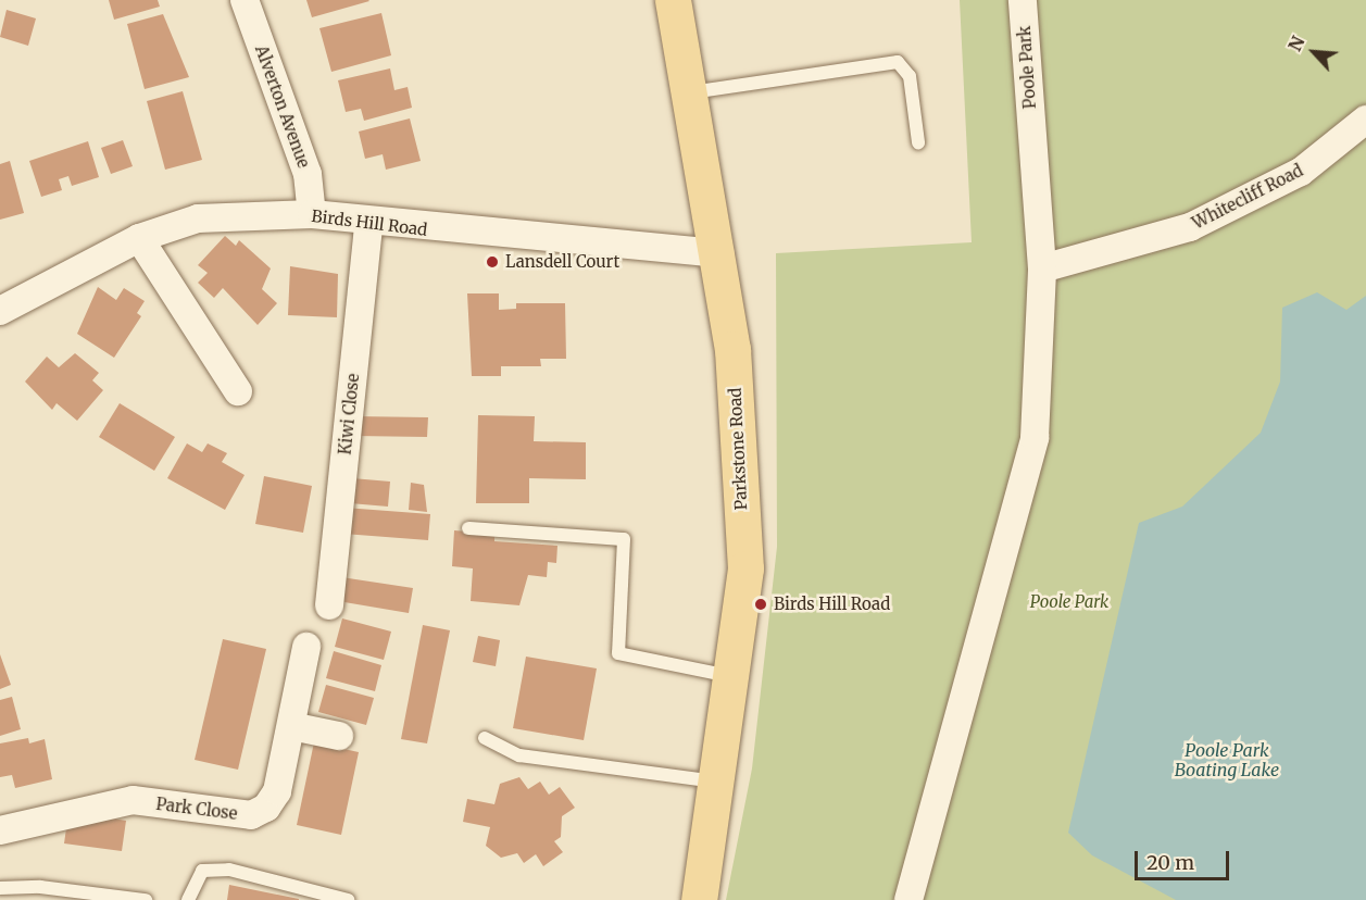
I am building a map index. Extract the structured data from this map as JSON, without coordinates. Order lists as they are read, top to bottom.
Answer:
{
  "streets": {
    "main road": ["Parkstone Road"],
    "street": [
      "Poole Park",
      "Alverton Avenue",
      "Whitecliff Road",
      "Birds Hill Road",
      "Kiwi Close",
      "Park Close"
    ]
  },
  "crossings": [
    ["Poole Park", "Whitecliff Road"],
    ["Alverton Avenue", "Birds Hill Road"],
    ["Birds Hill Road", "Kiwi Close"],
    ["Birds Hill Road", "Parkstone Road"]
  ],
  "water": ["Poole Park Boating Lake"],
  "parks": ["Poole Park"],
  "places": ["Lansdell Court", "Birds Hill Road"],
  "scale_bar": "20 m",
  "north": "top left"
}
